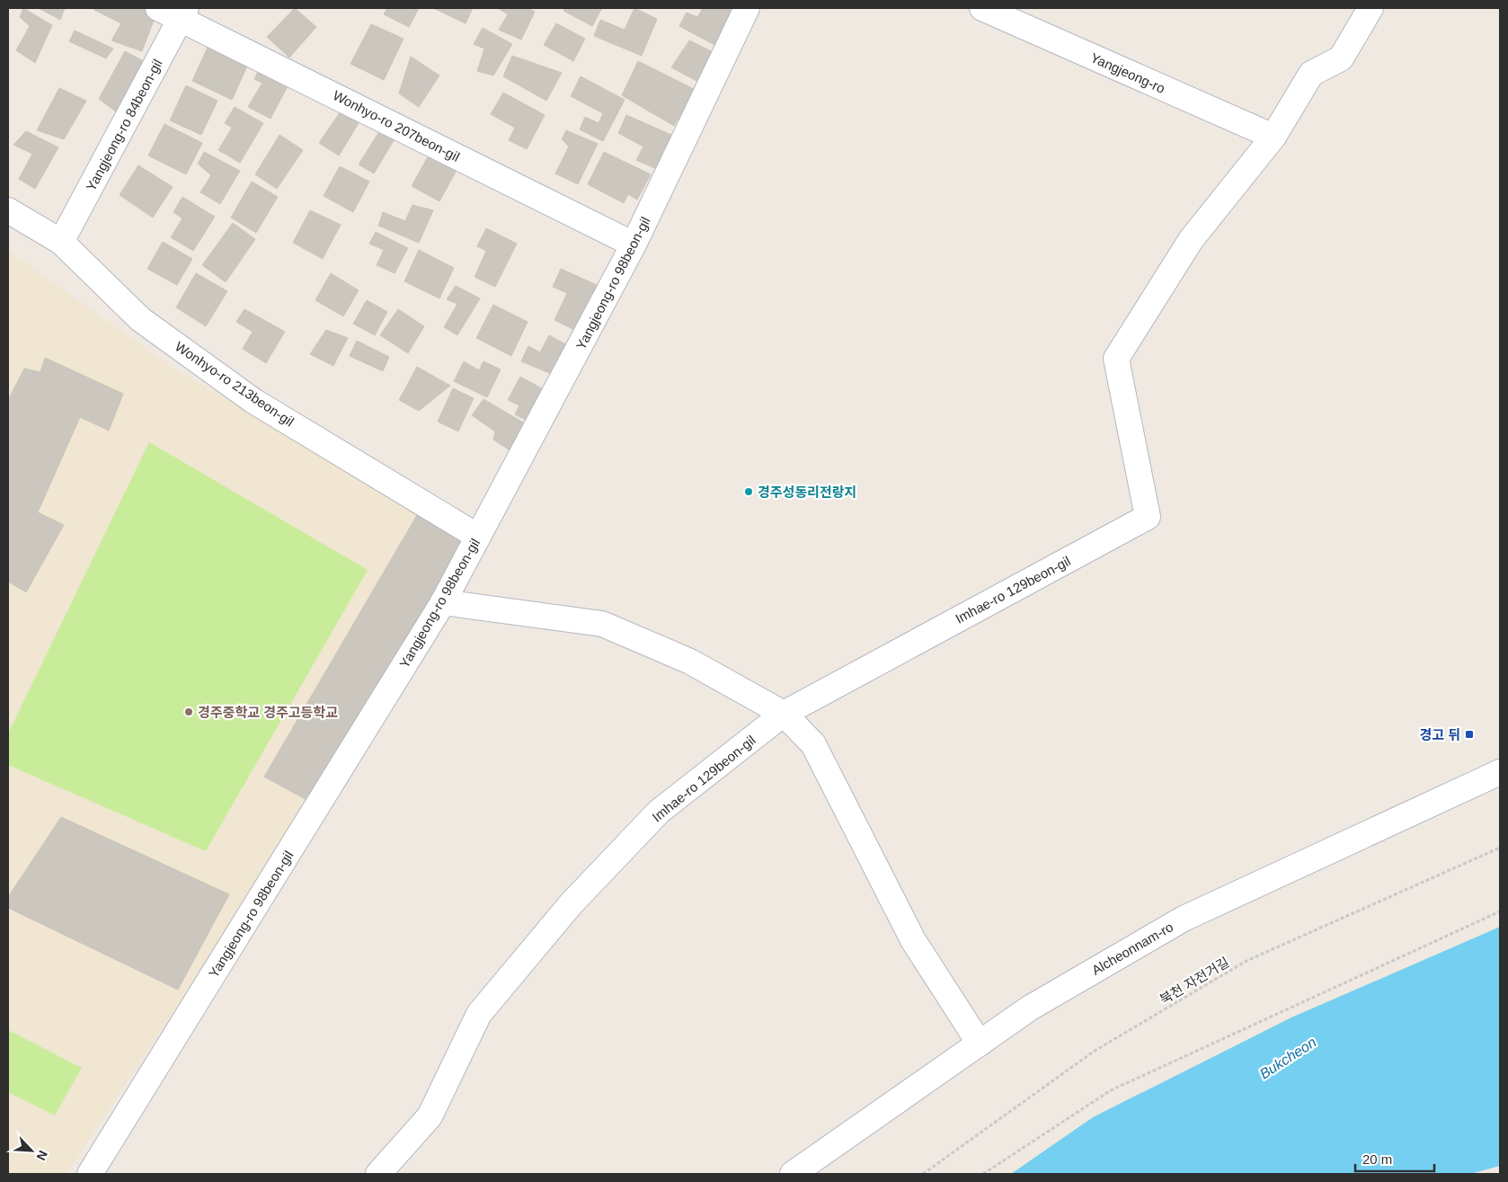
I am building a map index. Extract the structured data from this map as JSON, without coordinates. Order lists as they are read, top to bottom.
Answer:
{
  "streets": {
    "street": [
      "Yangjeong-ro",
      "Yangjeong-ro 84beon-gil",
      "Wonhyo-ro 207beon-gil",
      "Yangjeong-ro 98beon-gil",
      "Wonhyo-ro 213beon-gil",
      "Imhae-ro 129beon-gil",
      "Alcheonnam-ro"
    ],
    "path": ["북천 자전거길"]
  },
  "crossings": [
    ["Yangjeong-ro", "Imhae-ro 129beon-gil"],
    ["Yangjeong-ro 84beon-gil", "Wonhyo-ro 207beon-gil"],
    ["Yangjeong-ro 84beon-gil", "Wonhyo-ro 213beon-gil"],
    ["Wonhyo-ro 207beon-gil", "Yangjeong-ro 98beon-gil"],
    ["Yangjeong-ro 98beon-gil", "Wonhyo-ro 213beon-gil"]
  ],
  "water": ["Bukcheon"],
  "places": {
    "other": ["경주성동리전랑지", "경주중학교 경주고등학교"],
    "transit": ["경고 뒤"]
  },
  "scale_bar": "20 m",
  "north": "bottom right"
}
